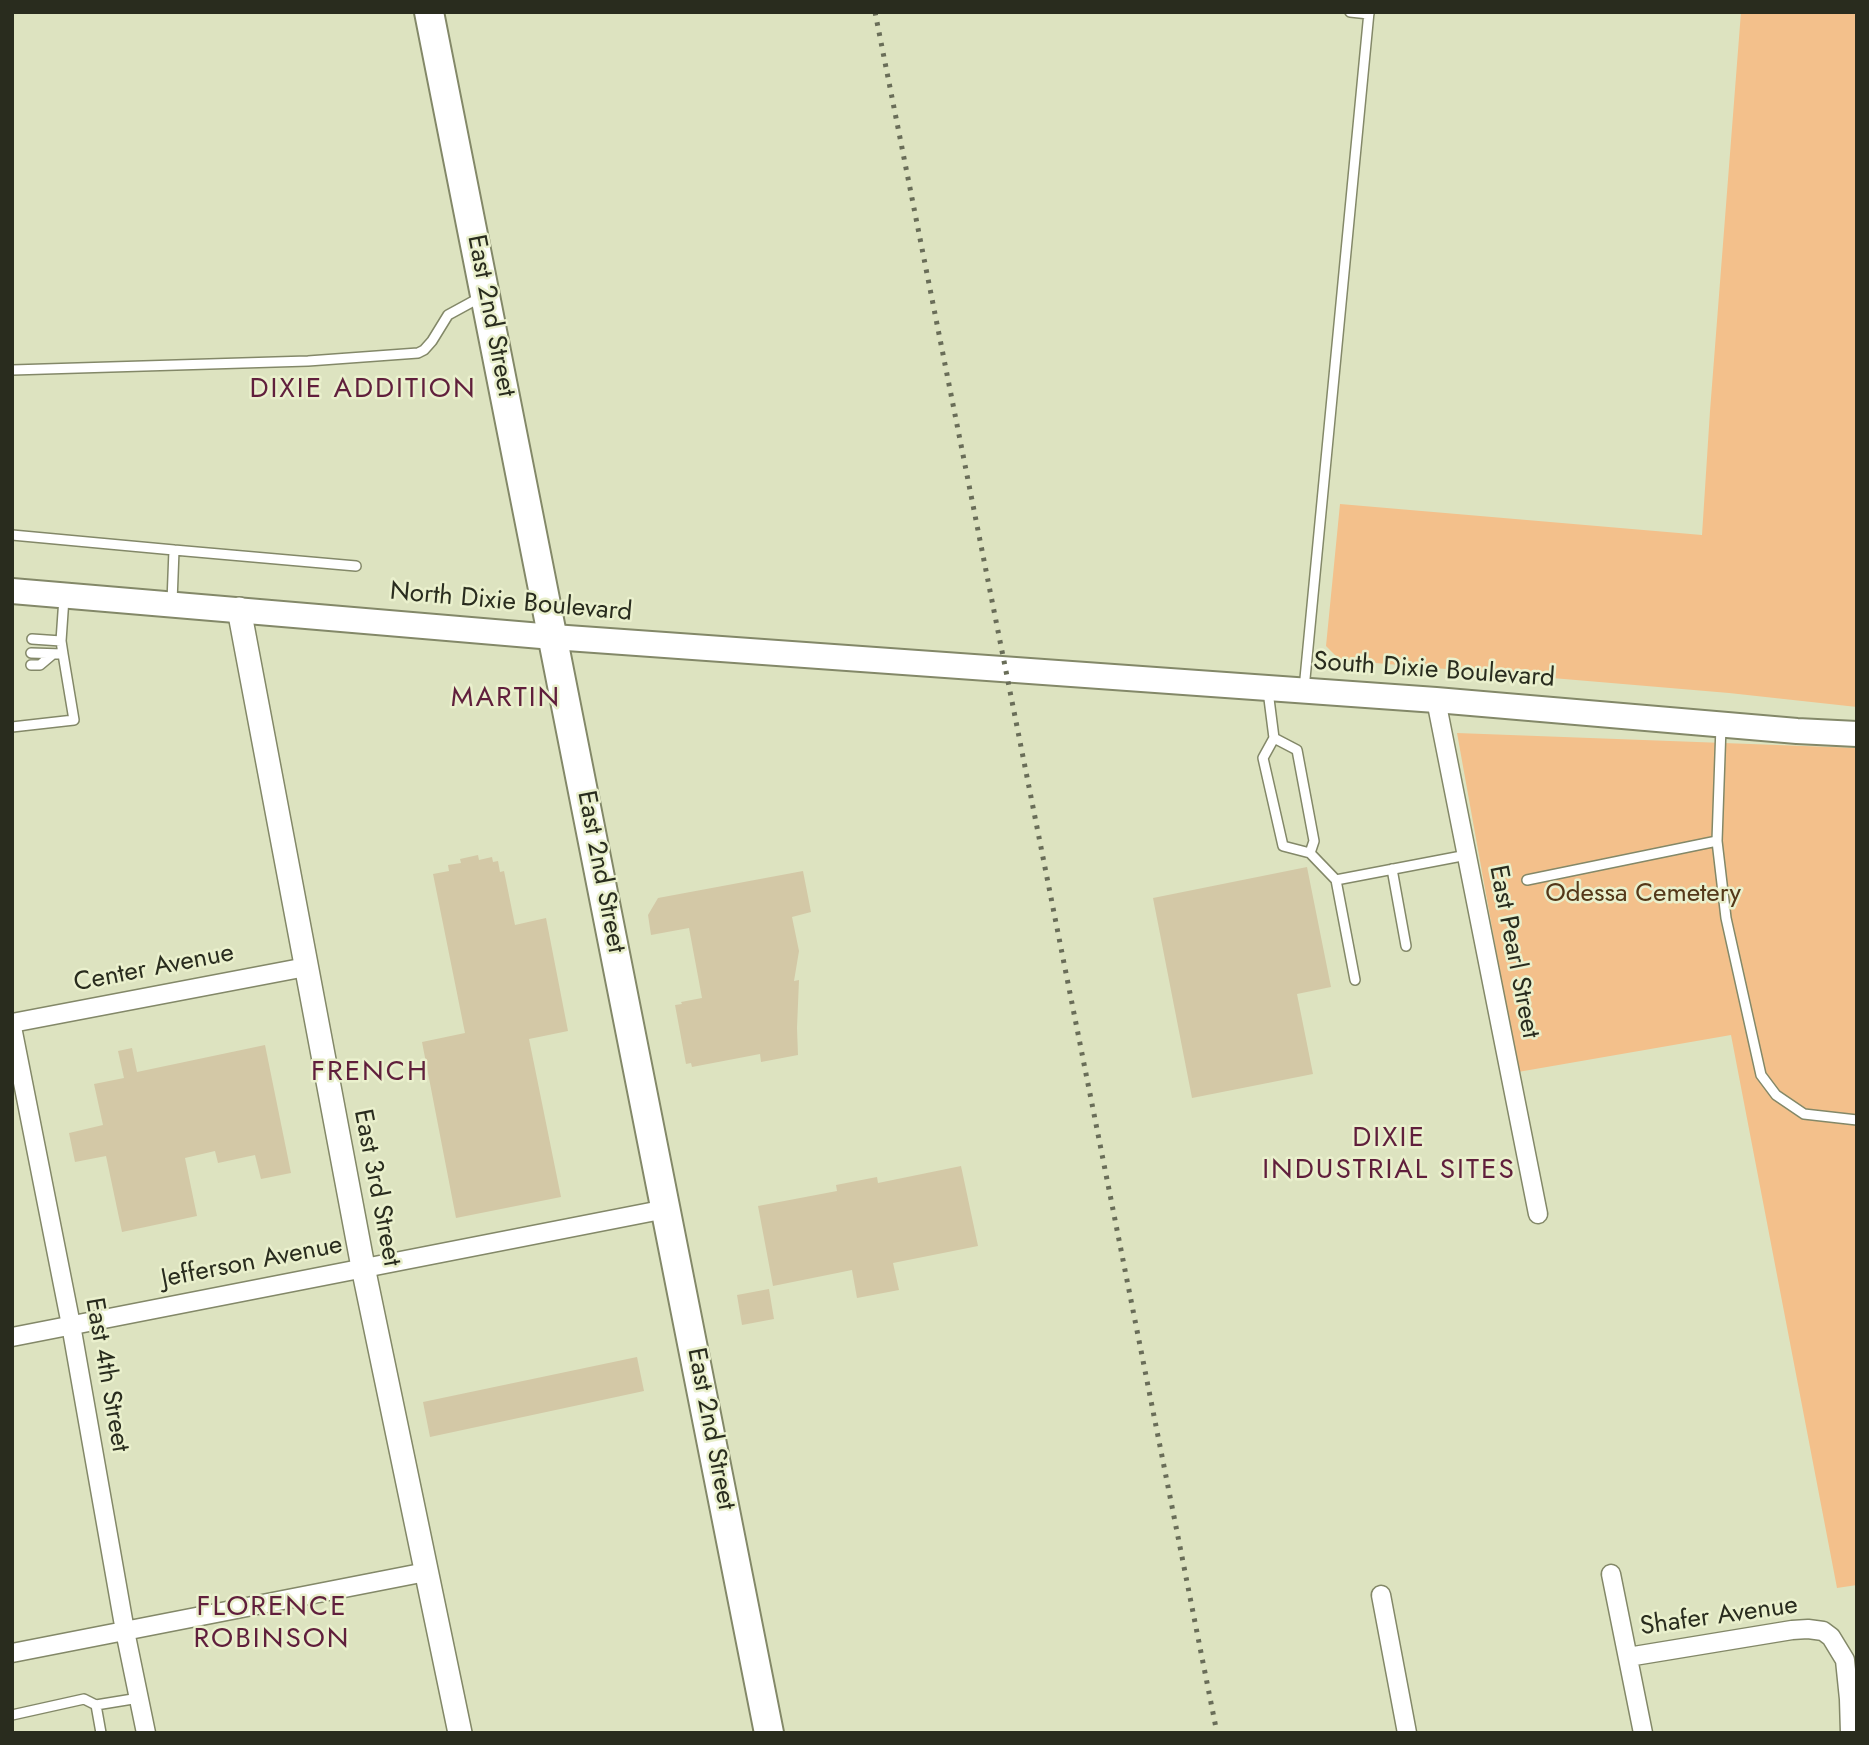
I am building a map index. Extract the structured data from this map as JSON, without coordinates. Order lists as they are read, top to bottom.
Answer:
{
  "streets": {
    "main road": ["East 2nd Street", "North Dixie Boulevard", "South Dixie Boulevard"],
    "street": [
      "East Pearl Street",
      "Center Avenue",
      "East 3rd Street",
      "Jefferson Avenue",
      "East 4th Street",
      "Shafer Avenue"
    ]
  },
  "crossings": [
    ["East 2nd Street", "North Dixie Boulevard"],
    ["East 2nd Street", "Jefferson Avenue"],
    ["North Dixie Boulevard", "South Dixie Boulevard"],
    ["North Dixie Boulevard", "East 3rd Street"],
    ["South Dixie Boulevard", "East Pearl Street"],
    ["Center Avenue", "East 3rd Street"],
    ["Center Avenue", "East 4th Street"],
    ["East 3rd Street", "Jefferson Avenue"],
    ["Jefferson Avenue", "East 4th Street"]
  ],
  "districts": [
    "DIXIE ADDITION",
    "MARTIN",
    "FRENCH",
    "DIXIE INDUSTRIAL SITES",
    "FLORENCE ROBINSON"
  ],
  "parks": ["Odessa Cemetery"]
}
